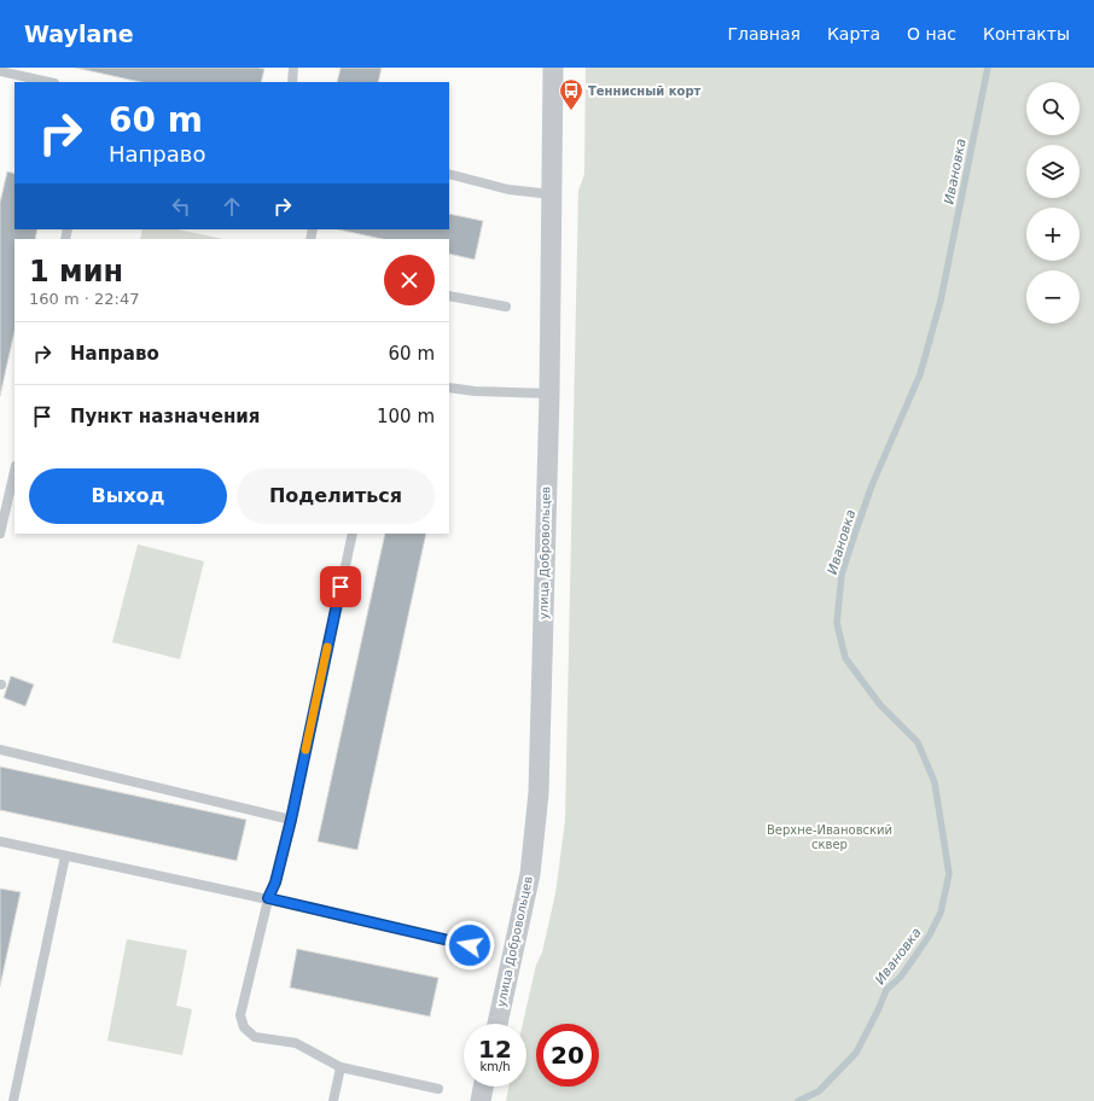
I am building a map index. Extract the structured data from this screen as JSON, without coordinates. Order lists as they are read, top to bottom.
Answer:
{
  "streets": {
    "street": ["улица Добровольцев"]
  },
  "water": ["Ивановка"],
  "parks": ["Верхне-Ивановский сквер"],
  "places": {
    "bus stop": ["Теннисный корт"]
  },
  "page": {
    "header": "Waylane",
    "nav": [
      "Главная",
      "Карта",
      "О нас",
      "Контакты"
    ],
    "map_buttons": ["+", "−"],
    "turn": ["60 m", "Направо"],
    "heading": ["1 мин", "160 m · 22:47"],
    "list": [
      {
        "name": "Направо",
        "value": "60 m"
      },
      {
        "name": "Пункт назначения",
        "value": "100 m"
      }
    ],
    "buttons": ["Выход", "Поделиться"],
    "speed": "12 km/h",
    "limit": "20"
  }
}
